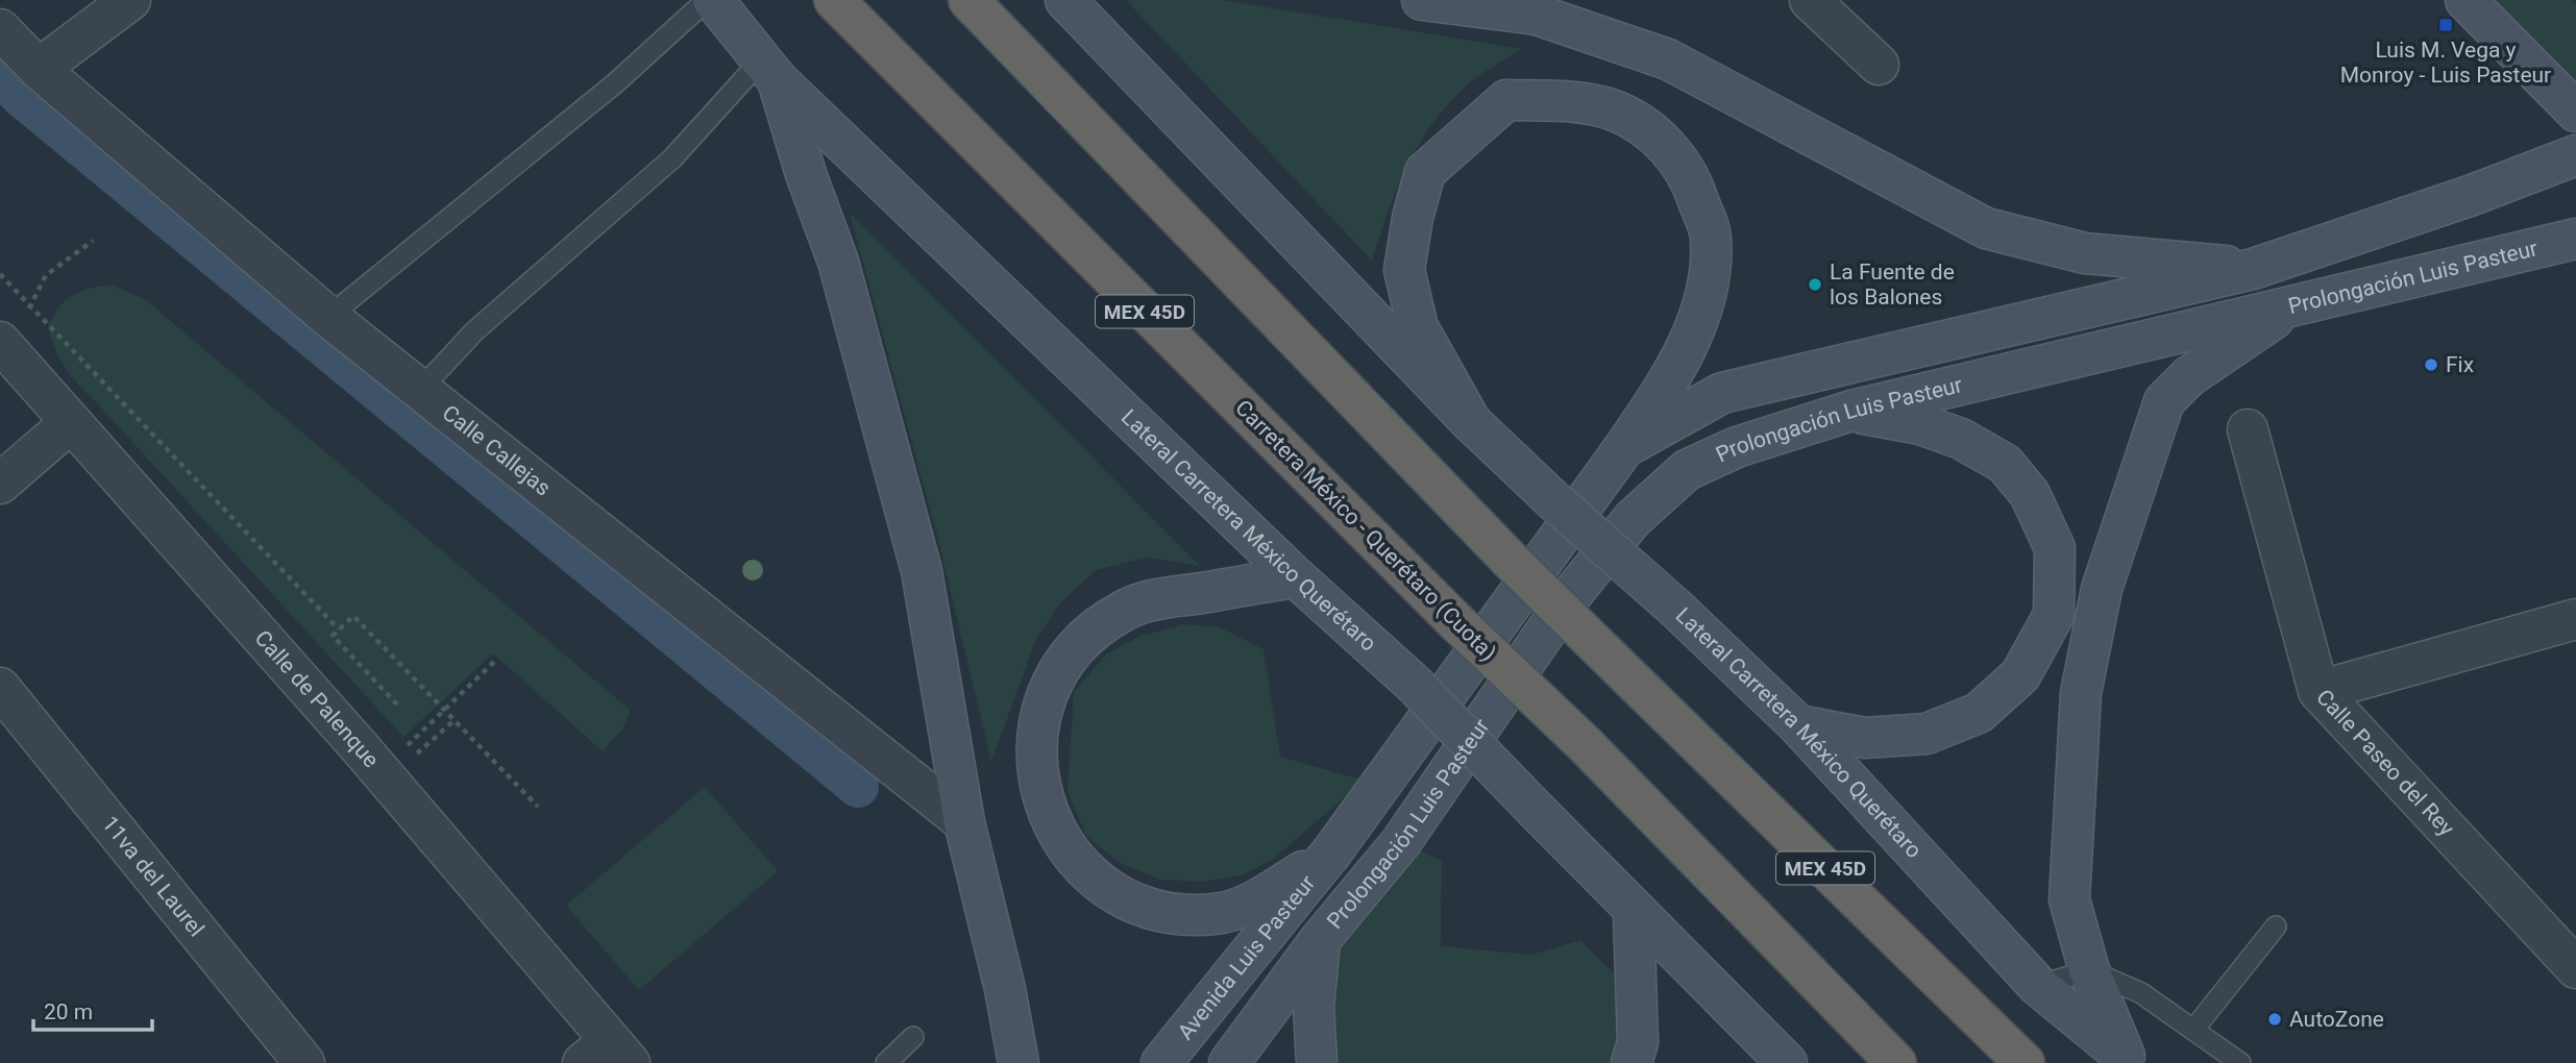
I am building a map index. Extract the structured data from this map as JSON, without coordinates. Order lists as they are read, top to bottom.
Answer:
{
  "streets": {
    "highway": ["MEX 45D", "Carretera México - Querétaro (Cuota)"],
    "main road": ["Prolongación Luis Pasteur", "Lateral Carretera México Querétaro", "Avenida Luis Pasteur"],
    "street": [
      "Calle Callejas",
      "Calle de Palenque",
      "Calle Paseo del Rey",
      "11va del Laurel"
    ]
  },
  "crossings": [
    ["Prolongación Luis Pasteur", "Avenida Luis Pasteur"]
  ],
  "places": {
    "transit": ["Luis M. Vega y Monroy - Luis Pasteur"],
    "other": ["La Fuente de los Balones", "Fix", "AutoZone"]
  },
  "scale_bar": "20 m"
}
